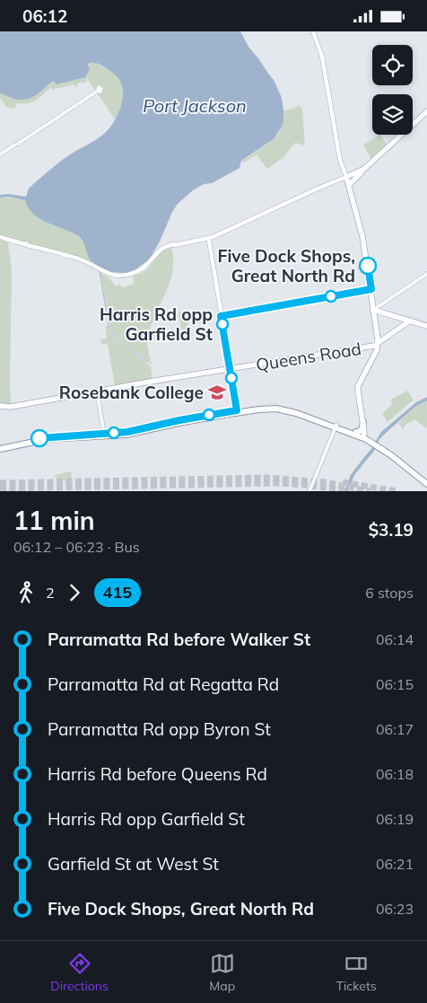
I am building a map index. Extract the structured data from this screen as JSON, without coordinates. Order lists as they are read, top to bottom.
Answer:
{
  "streets": {
    "main road": ["Queens Road"]
  },
  "water": ["Port Jackson"],
  "places": {
    "other": ["Five Dock Shops, Great North Rd", "Harris Rd opp Garfield St"],
    "school or university": ["Rosebank College"]
  },
  "lines": ["bus line 415"],
  "page": {
    "status": "06:12",
    "heading": ["11 min", "06:12 – 06:23 · Bus", "$3.19"],
    "legs": ["2", "415", "6 stops"],
    "list": [
      {
        "name": "Parramatta Rd before Walker St",
        "value": "06:14"
      },
      {
        "name": "Parramatta Rd at Regatta Rd",
        "value": "06:15"
      },
      {
        "name": "Parramatta Rd opp Byron St",
        "value": "06:17"
      },
      {
        "name": "Harris Rd before Queens Rd",
        "value": "06:18"
      },
      {
        "name": "Harris Rd opp Garfield St",
        "value": "06:19"
      },
      {
        "name": "Garfield St at West St",
        "value": "06:21"
      },
      {
        "name": "Five Dock Shops, Great North Rd",
        "value": "06:23"
      }
    ],
    "tabs": ["Directions", "Map", "Tickets"]
  }
}
